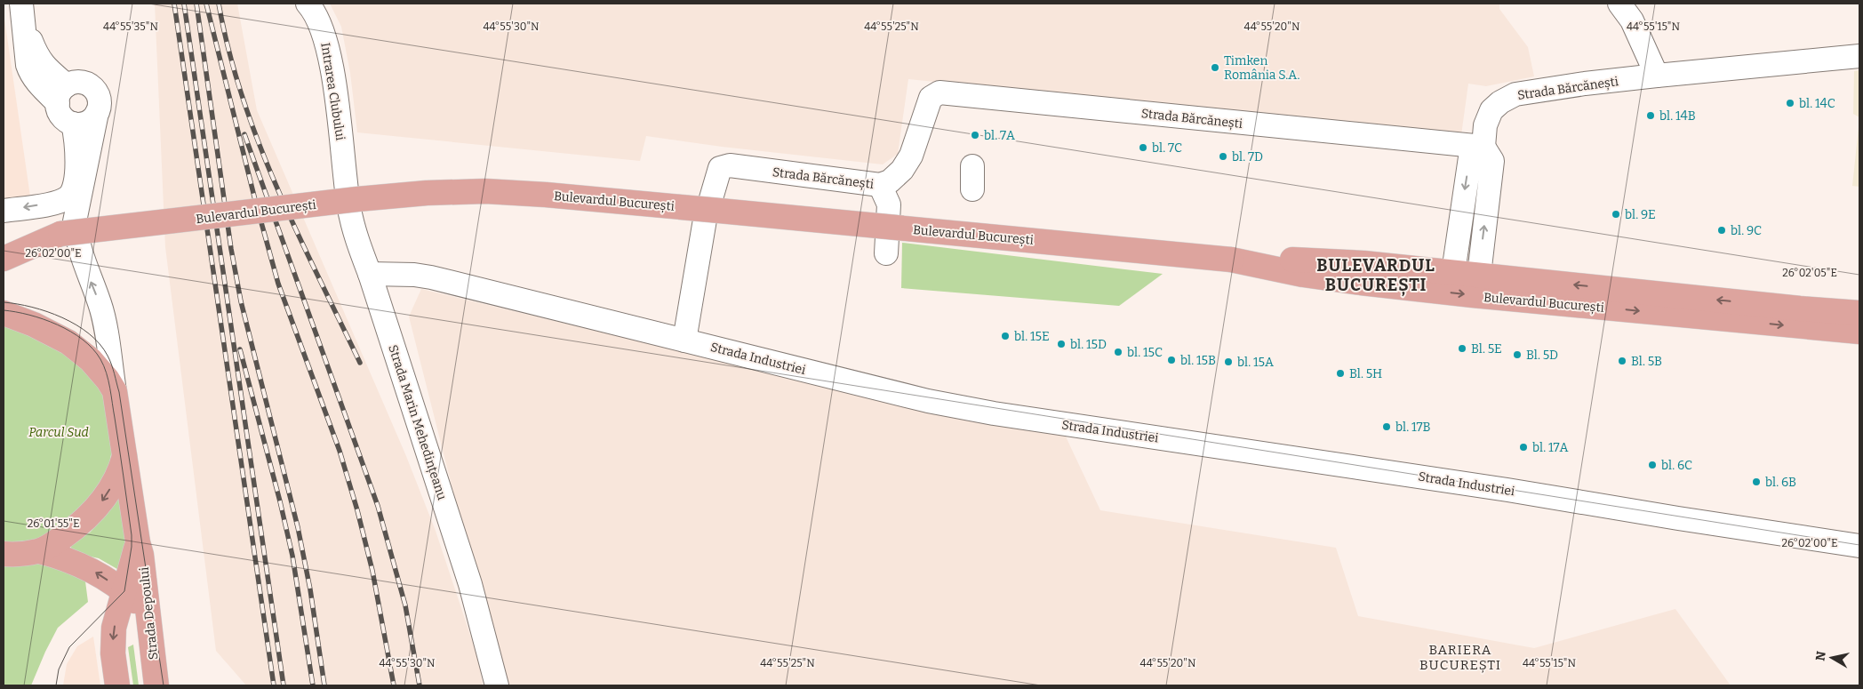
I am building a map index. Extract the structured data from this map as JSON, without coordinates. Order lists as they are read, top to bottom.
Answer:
{
  "streets": {
    "main road": ["Bulevardul București", "Strada Depoului"],
    "street": [
      "Strada Bărcănești",
      "Intrarea Clubului",
      "Strada Industriei",
      "Strada Marin Mehedințeanu"
    ]
  },
  "crossings": [
    ["Strada Bărcănești", "Strada Industriei"],
    ["Intrarea Clubului", "Strada Marin Mehedințeanu"],
    ["Strada Industriei", "Strada Marin Mehedințeanu"]
  ],
  "districts": ["BULEVARDUL BUCUREȘTI", "BARIERA BUCUREȘTI"],
  "parks": ["Parcul Sud"],
  "places": [
    "Timken România S.A.",
    "bl. 14C",
    "bl. 14B",
    "bl. 7A",
    "bl. 7C",
    "bl. 7D",
    "bl. 9E",
    "bl. 9C",
    "bl. 15E",
    "bl. 15D",
    "Bl. 5E",
    "bl. 15C",
    "Bl. 5D",
    "bl. 15B",
    "Bl. 5B",
    "bl. 15A",
    "Bl. 5H",
    "bl. 17B",
    "bl. 17A",
    "bl. 6C",
    "bl. 6B"
  ],
  "north": "left",
  "coordinates": [
    "44°55'35\"N",
    "44°55'30\"N",
    "44°55'25\"N",
    "44°55'20\"N",
    "44°55'15\"N",
    "26°02'00\"E",
    "26°02'05\"E",
    "26°01'55\"E"
  ]
}
